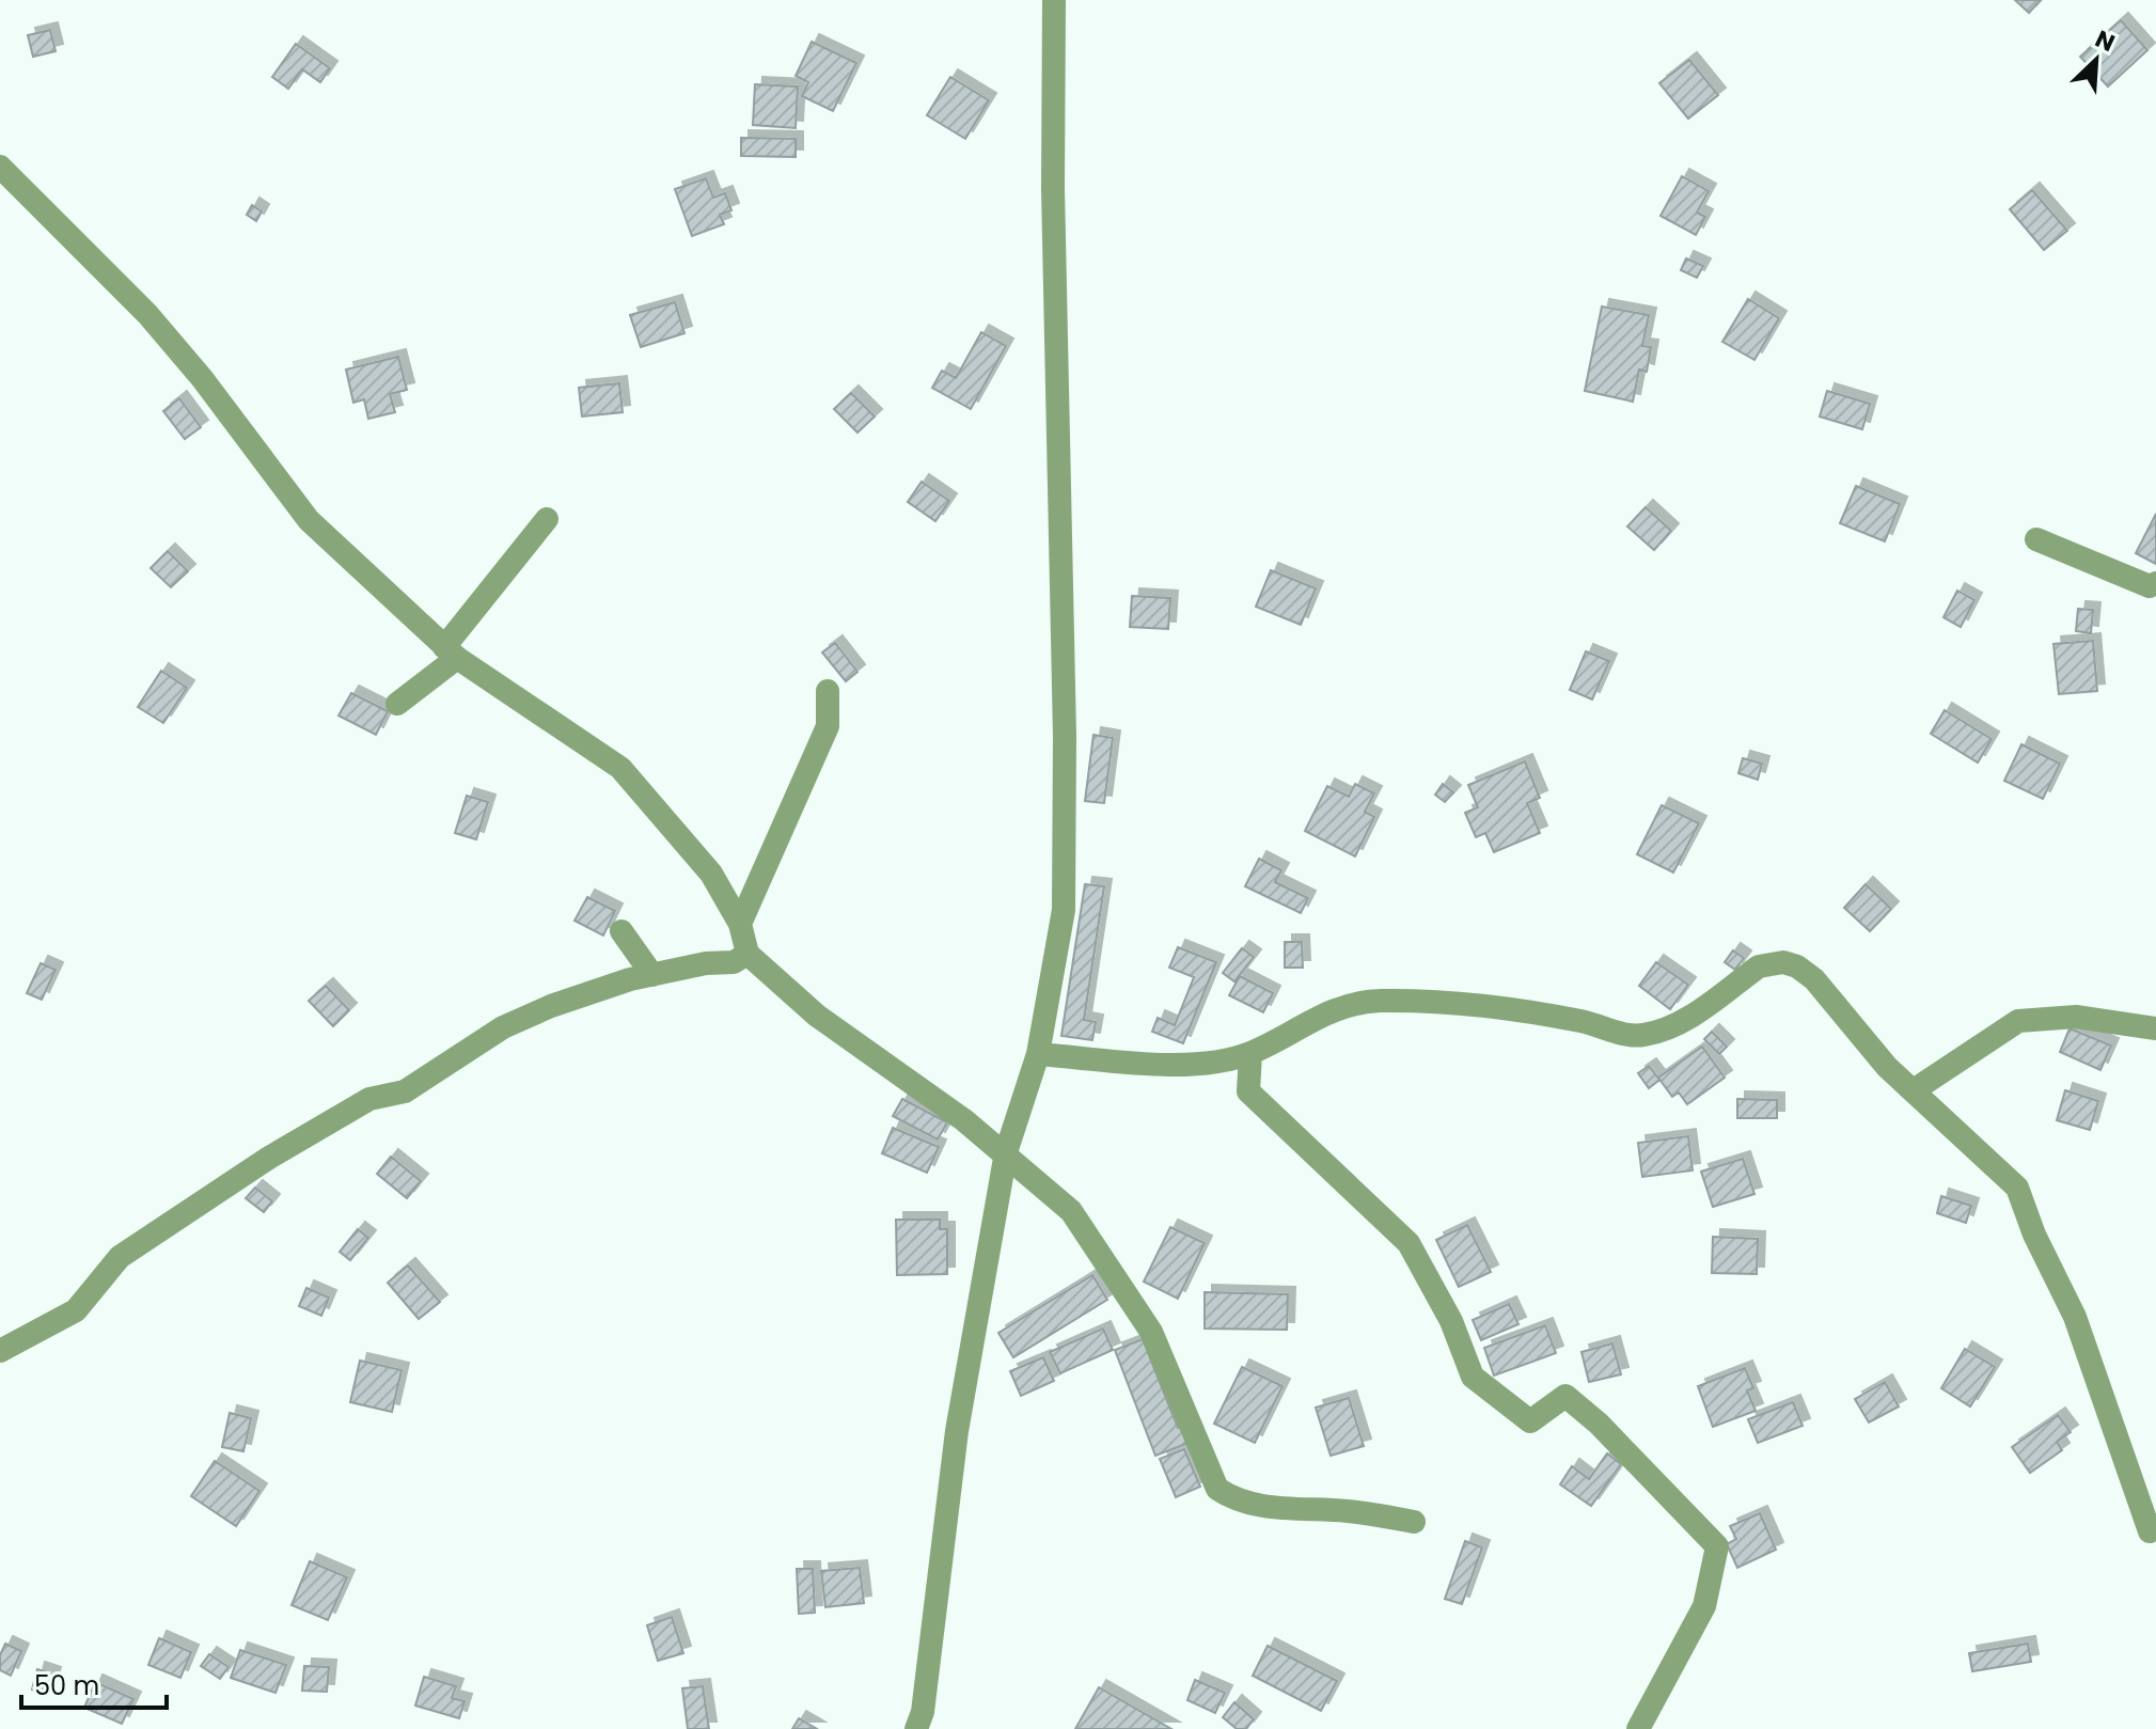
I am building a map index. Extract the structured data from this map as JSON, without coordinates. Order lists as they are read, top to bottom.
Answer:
{
  "scale_bar": "50 m",
  "north": "top right"
}
